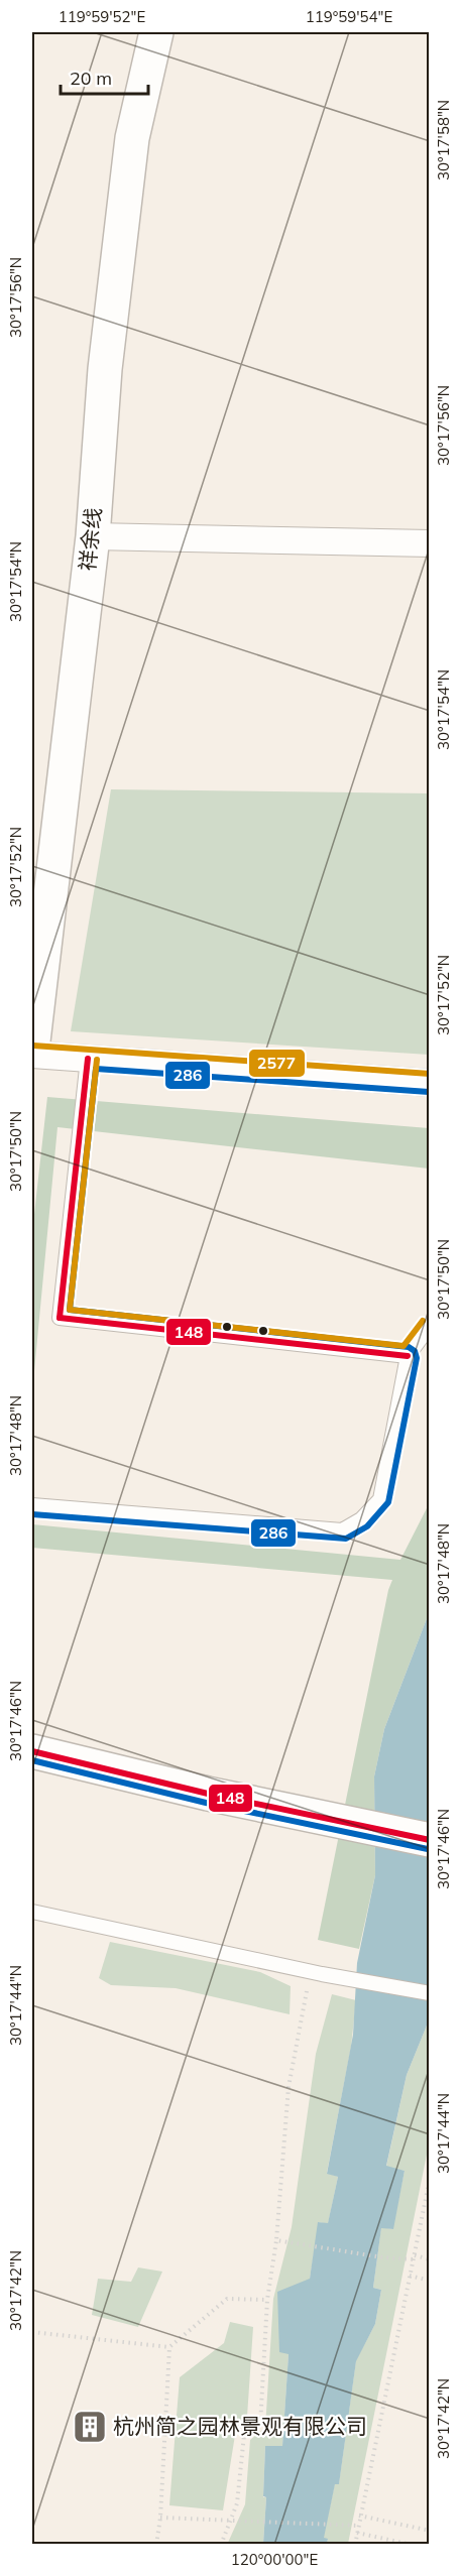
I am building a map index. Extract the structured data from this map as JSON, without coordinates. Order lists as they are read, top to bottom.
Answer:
{
  "streets": {
    "street": ["祥余线"]
  },
  "places": {
    "building": ["杭州简之园林景观有限公司"]
  },
  "lines": ["transit line 2577", "transit line 148", "transit line 286"],
  "scale_bar": "20 m",
  "coordinates": [
    "119°59'52\"E",
    "119°59'54\"E",
    "30°17'58\"N",
    "30°17'56\"N",
    "30°17'54\"N",
    "30°17'52\"N",
    "30°17'50\"N",
    "30°17'48\"N",
    "30°17'46\"N",
    "30°17'44\"N",
    "30°17'42\"N",
    "120°00'00\"E"
  ]
}
